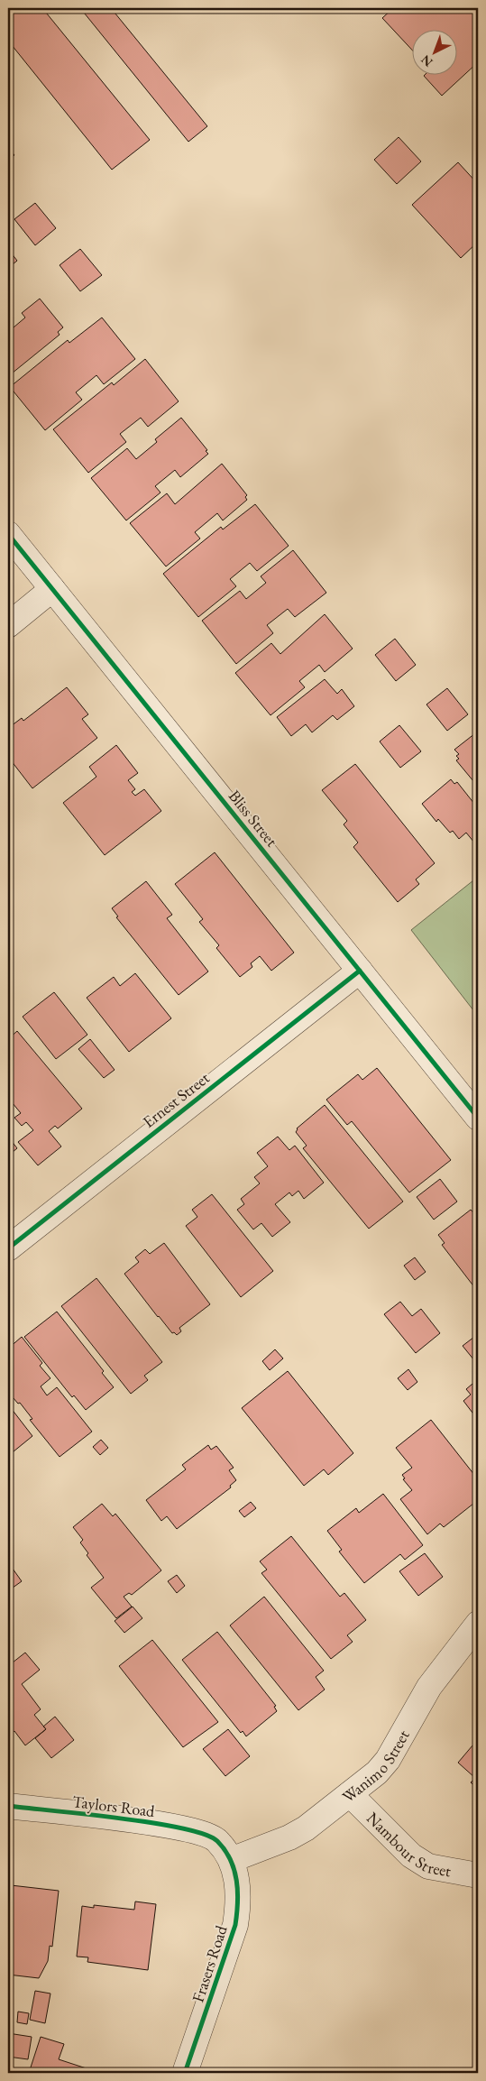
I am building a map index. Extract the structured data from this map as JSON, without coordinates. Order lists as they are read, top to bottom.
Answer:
{
  "streets": {
    "street": [
      "Bliss Street",
      "Ernest Street",
      "Wanimo Street",
      "Taylors Road",
      "Nambour Street",
      "Frasers Road"
    ]
  },
  "crossings": [
    ["Bliss Street", "Ernest Street"],
    ["Wanimo Street", "Taylors Road"],
    ["Wanimo Street", "Nambour Street"],
    ["Wanimo Street", "Frasers Road"],
    ["Taylors Road", "Frasers Road"]
  ],
  "north": "bottom left"
}
